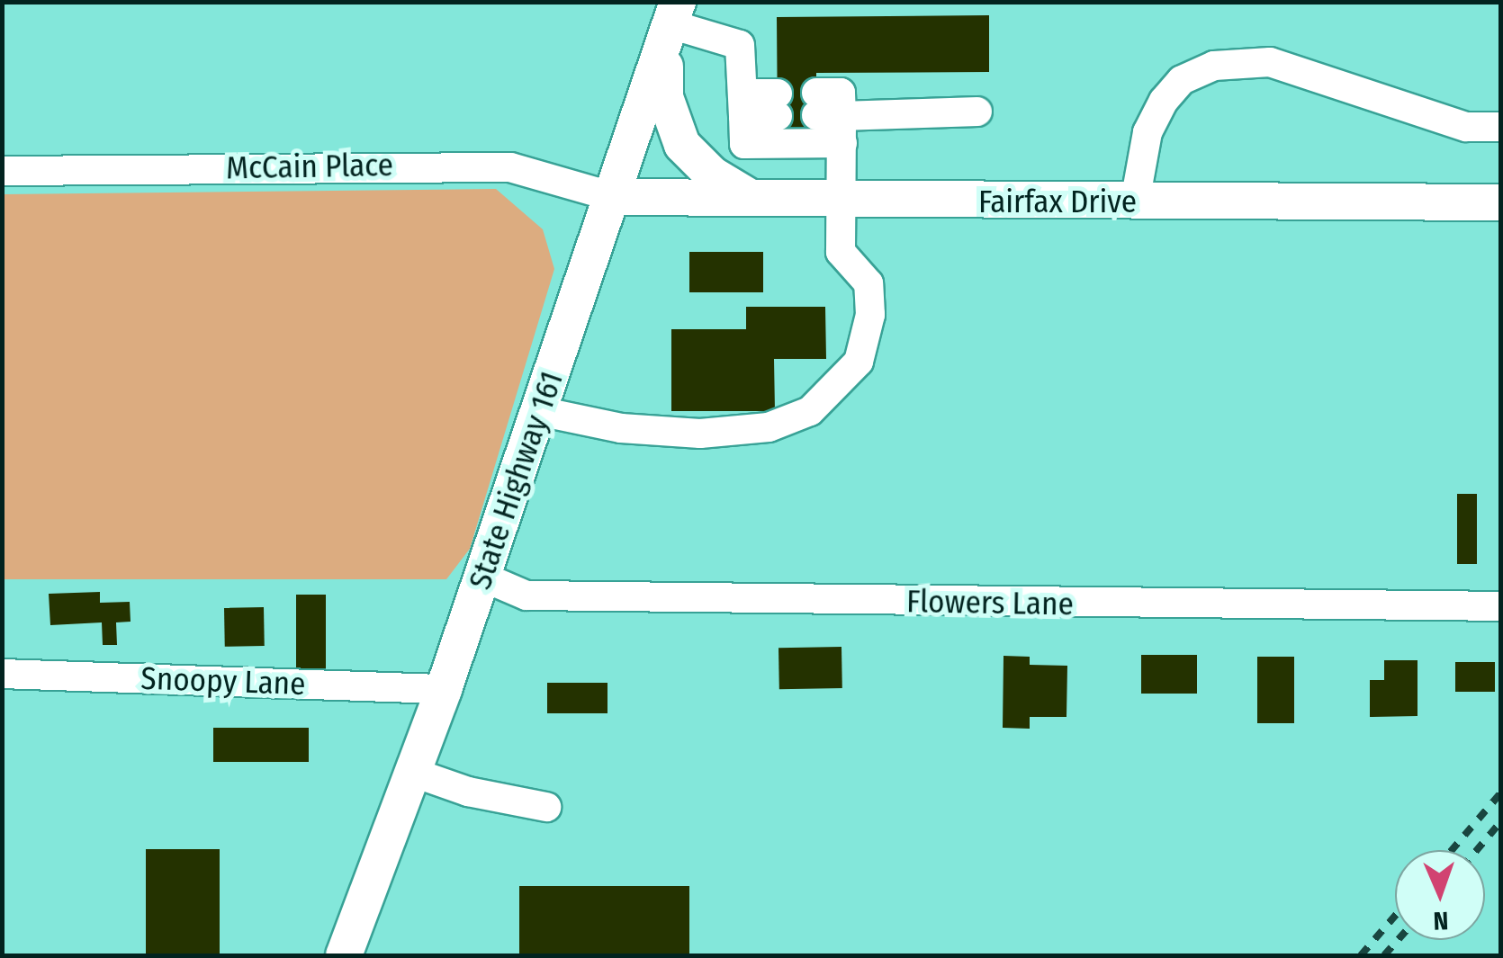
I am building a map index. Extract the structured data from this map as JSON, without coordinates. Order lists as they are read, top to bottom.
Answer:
{
  "streets": {
    "main road": ["Fairfax Drive", "State Highway 161"],
    "street": ["McCain Place", "Flowers Lane", "Snoopy Lane"]
  },
  "crossings": [
    ["McCain Place", "Fairfax Drive"],
    ["McCain Place", "State Highway 161"],
    ["Fairfax Drive", "State Highway 161"],
    ["State Highway 161", "Flowers Lane"],
    ["State Highway 161", "Snoopy Lane"]
  ],
  "north": "bottom"
}
